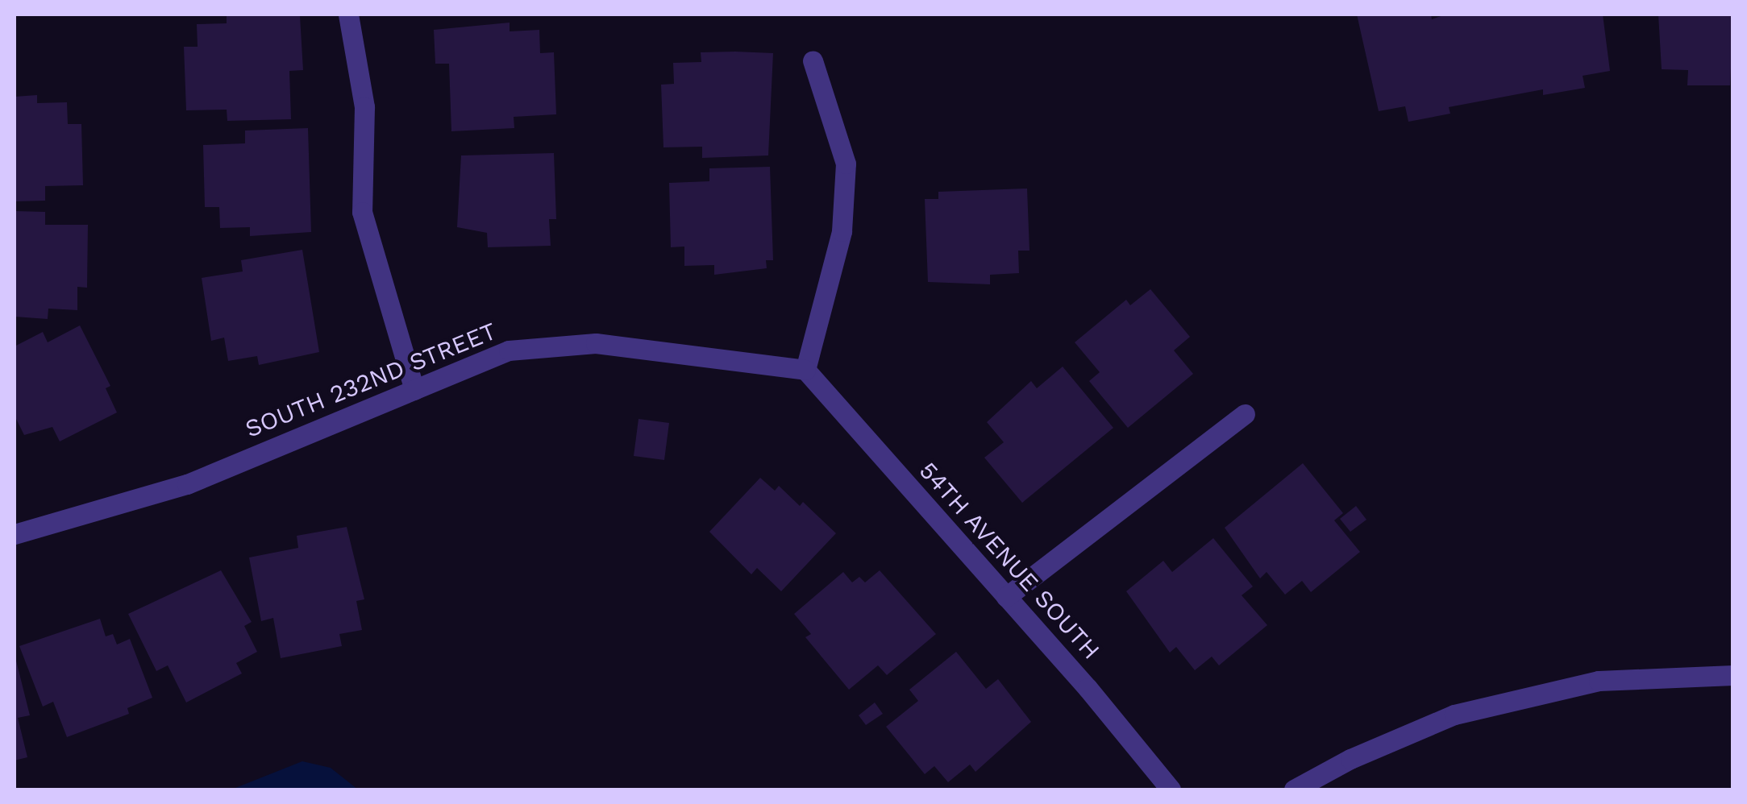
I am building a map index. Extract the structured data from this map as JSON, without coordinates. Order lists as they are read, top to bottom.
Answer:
{
  "streets": {
    "street": ["SOUTH 232ND STREET", "54TH AVENUE SOUTH"]
  },
  "crossings": [
    ["SOUTH 232ND STREET", "54TH AVENUE SOUTH"]
  ]
}
